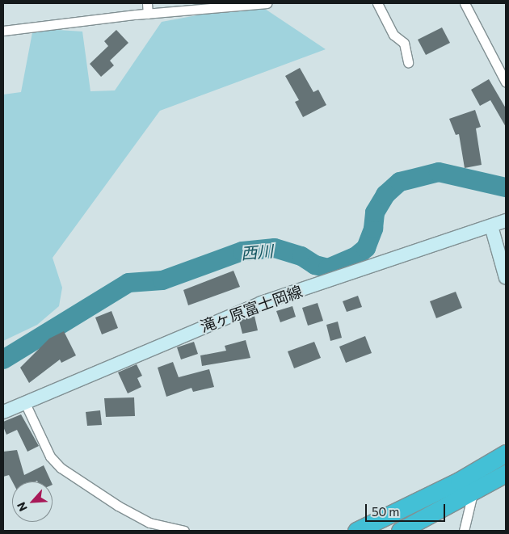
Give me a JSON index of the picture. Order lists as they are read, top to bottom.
{
  "streets": {
    "main road": ["滝ヶ原富士岡線"]
  },
  "water": ["西川"],
  "scale_bar": "50 m",
  "north": "bottom left"
}
